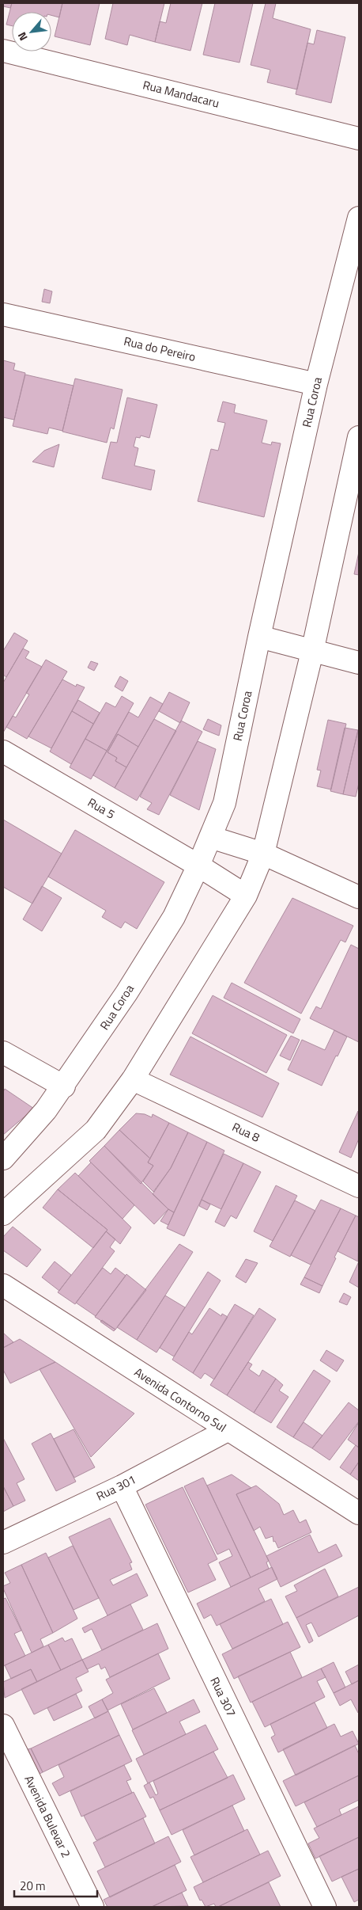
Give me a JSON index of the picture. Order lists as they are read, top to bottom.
{
  "streets": {
    "street": [
      "Rua Mandacaru",
      "Rua do Pereiro",
      "Rua Coroa",
      "Rua 5",
      "Rua 8",
      "Avenida Contorno Sul",
      "Rua 301",
      "Rua 307",
      "Avenida Bulevar 2"
    ]
  },
  "crossings": [
    ["Rua do Pereiro", "Rua Coroa"],
    ["Rua Coroa", "Rua 5"],
    ["Avenida Contorno Sul", "Rua 301"],
    ["Rua 301", "Rua 307"]
  ],
  "scale_bar": "20 m",
  "north": "bottom left"
}
